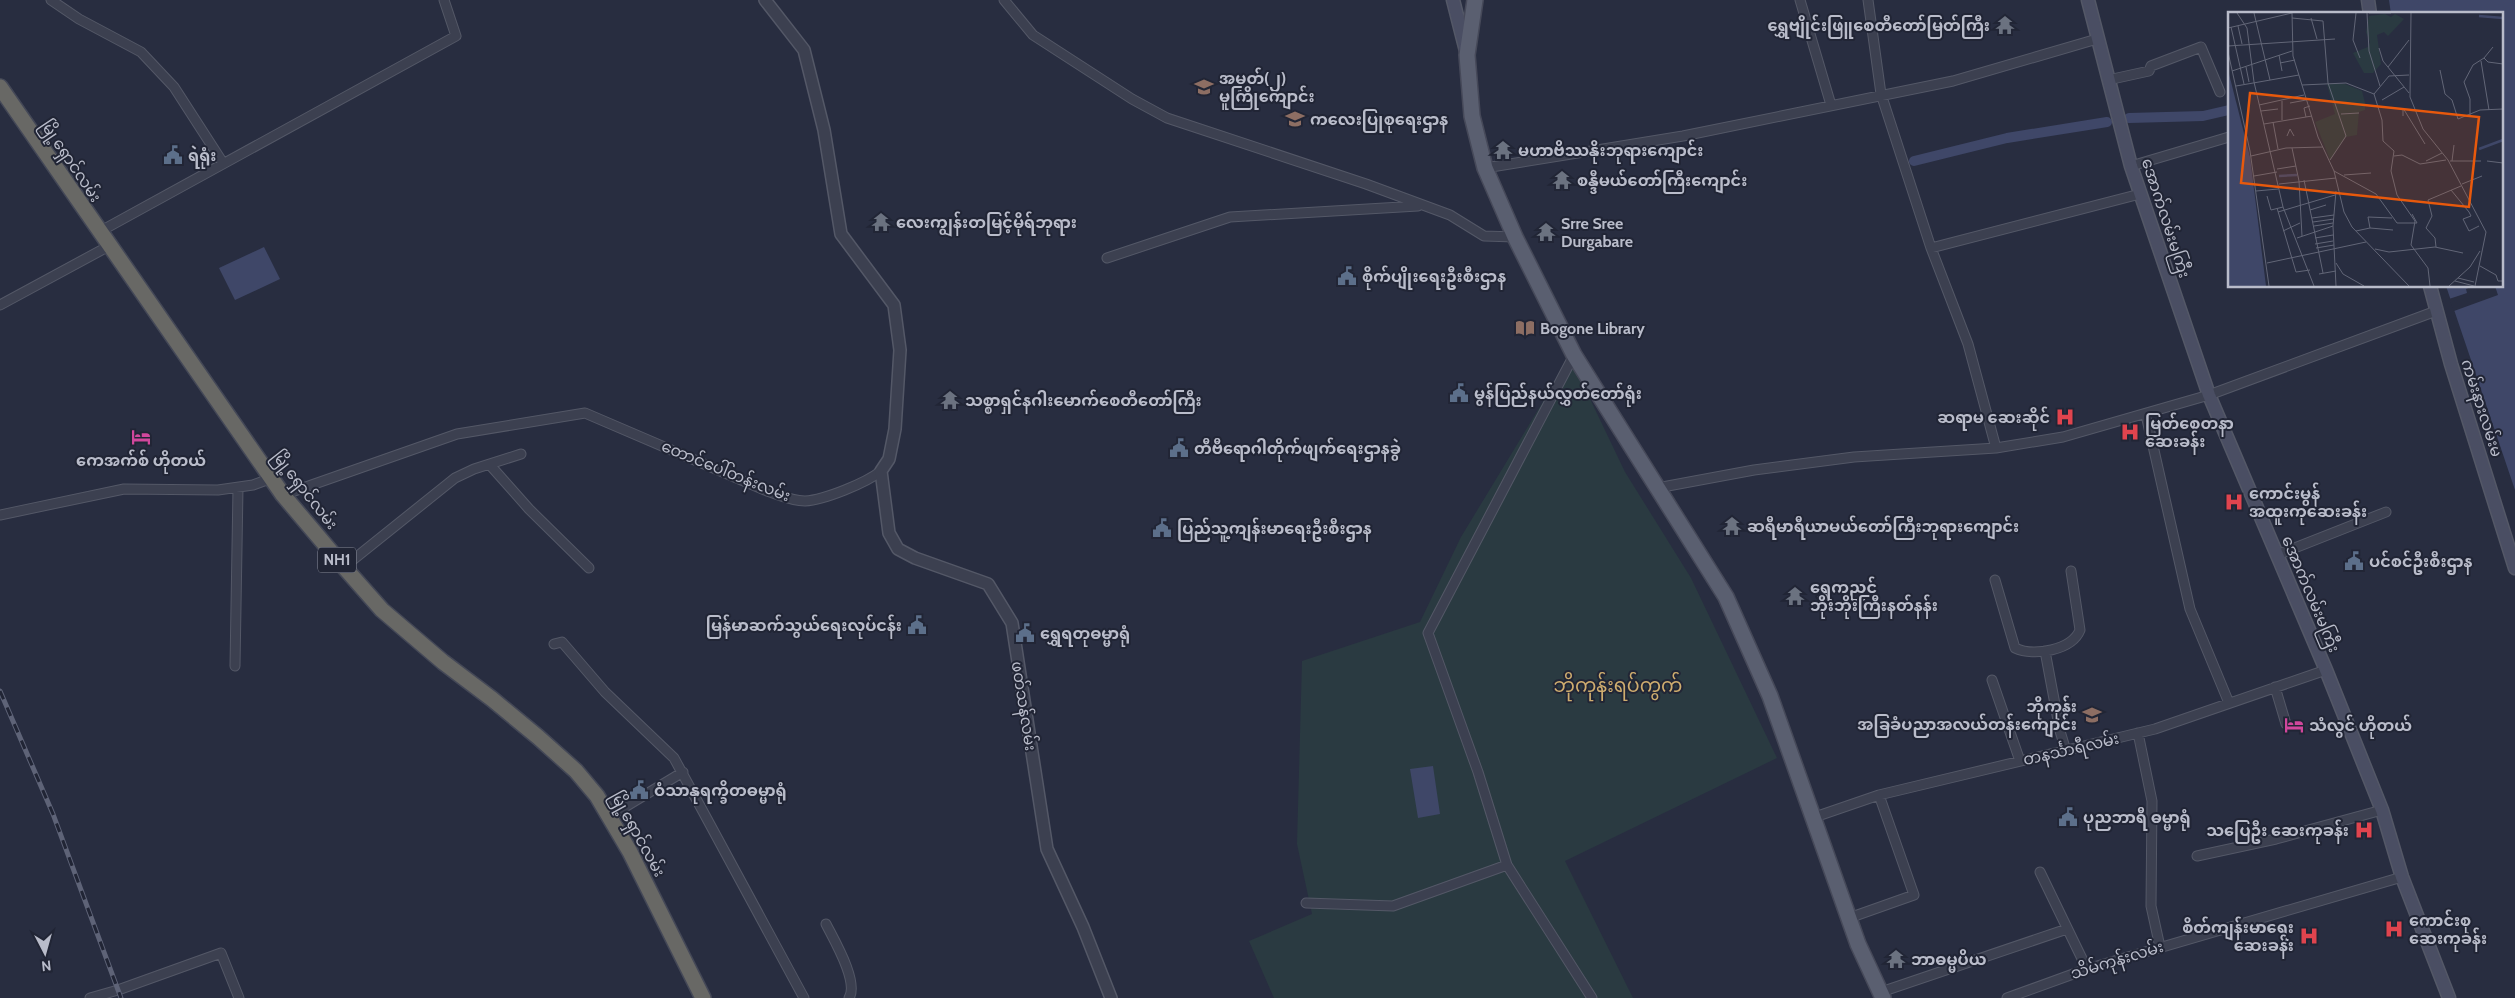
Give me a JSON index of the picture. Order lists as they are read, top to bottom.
{
  "streets": {
    "highway": ["မြို့ရှောင်လမ်း", "NH1"],
    "main road": ["အောက်လမ်းမကြီး", "ကမ်းနားလမ်းမ"],
    "street": [
      "တောင်ပေါ်တန်းလမ်း",
      "ဖတ်သန်လမ်း",
      "တနင်္သာရီလမ်း",
      "သိမ်ကုန်းလမ်း"
    ]
  },
  "crossings": [
    ["မြို့ရှောင်လမ်း", "တောင်ပေါ်တန်းလမ်း"],
    ["အောက်လမ်းမကြီး", "တနင်္သာရီလမ်း"],
    ["အောက်လမ်းမကြီး", "သိမ်ကုန်းလမ်း"],
    ["တောင်ပေါ်တန်းလမ်း", "ဖတ်သန်လမ်း"]
  ],
  "districts": ["ဘိုကုန်းရပ်ကွက်"],
  "places": {
    "temple": [
      "ရွှေဗျိုင်းဖြူစေတီတော်မြတ်ကြီး",
      "မဟာဗိဿနိုးဘုရားကျောင်း",
      "စန္ဒီမယ်တော်ကြီးကျောင်း",
      "လေးကျွန်းတမြင့်မိုရ်ဘုရား",
      "Srre Sree Durgabare",
      "သစ္စာရှင်နဂါးမောက်စေတီတော်ကြီး",
      "ဆရီမာရီယာမယ်တော်ကြီးဘုရားကျောင်း",
      "ရွှေကညင် ဘိုးဘိုးကြီးနတ်နန်း",
      "ဘာဓမ္မပိယ"
    ],
    "school or university": ["အမှတ်(၂) မူကြိုကျောင်း", "ကလေးပြုစုရေးဌာန", "ဘိုကုန်း အခြခံပညာအလယ်တန်းကျောင်း"],
    "public building": [
      "ရဲရုံး",
      "စိုက်ပျိုးရေးဦးစီးဌာန",
      "မွန်ပြည်နယ်လွှတ်တော်ရုံး",
      "တီဗီရောဂါတိုက်ဖျက်ရေးဌာနခွဲ",
      "ပြည်သူ့ကျန်းမာရေးဦးစီးဌာန",
      "ပင်စင်ဦးစီးဌာန",
      "မြန်မာဆက်သွယ်ရေးလုပ်ငန်း",
      "ရွှေရတုဓမ္မာရုံ",
      "ဝံသာနုရက္ခိတဓမ္မာရုံ",
      "ပုညဘာရီ ဓမ္မာရုံ"
    ],
    "library": ["Bogone Library"],
    "hospital": [
      "ဆရာမ ဆေးဆိုင်",
      "မြတ်စေတနာ ဆေးခန်း",
      "ကောင်းမွန် အထူးကုဆေးခန်း",
      "သပြေဦး ဆေးကုခန်း",
      "ကောင်းစု ဆေးကုခန်း",
      "စိတ်ကျန်းမာရေး ဆေးခန်း"
    ],
    "hotel": ["ကေအက်စ် ဟိုတယ်", "သံလွင် ဟိုတယ်"]
  },
  "north": "bottom"
}
